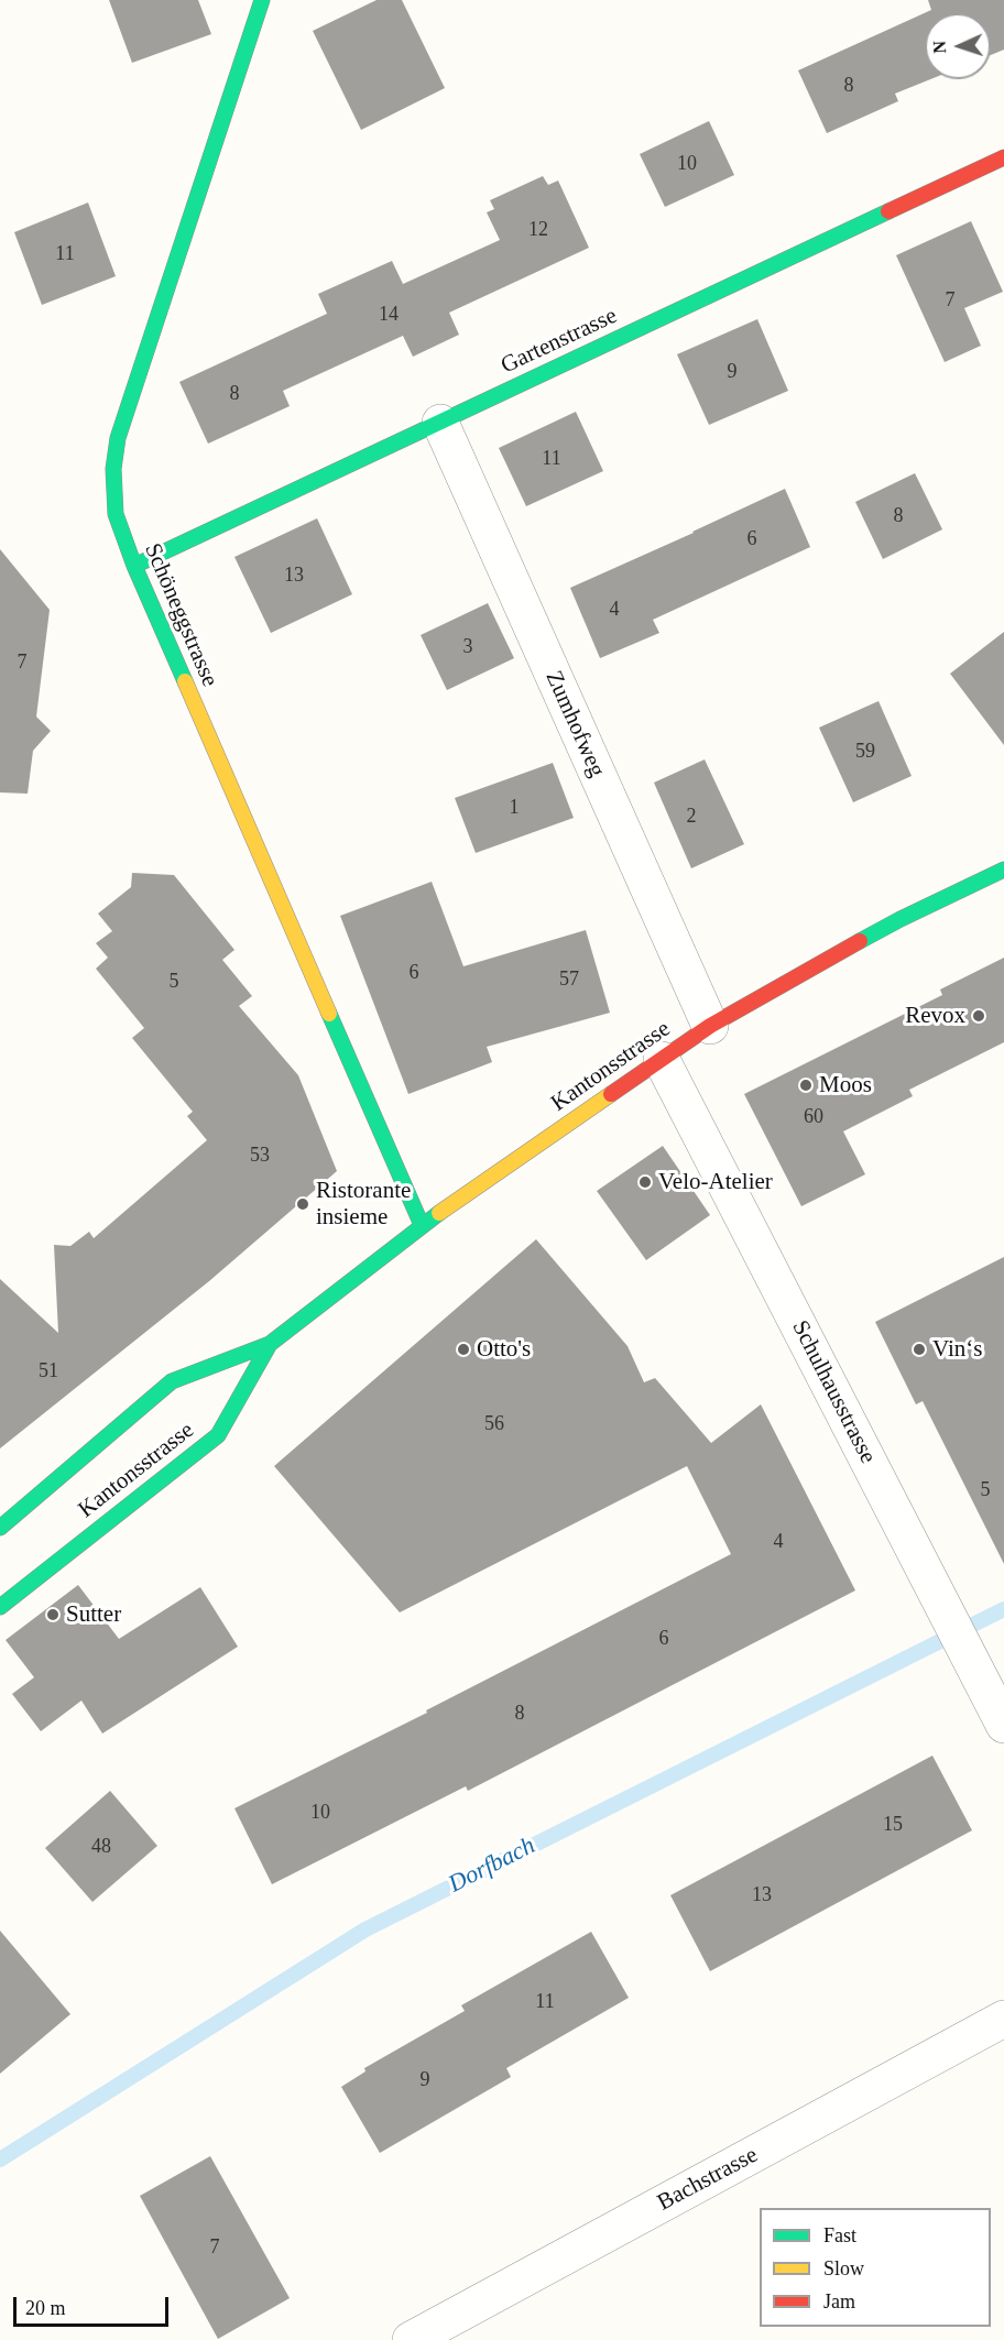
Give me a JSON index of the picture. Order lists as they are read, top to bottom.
{
  "streets": {
    "street": [
      "Gartenstrasse",
      "Schöneggstrasse",
      "Zumhofweg",
      "Kantonsstrasse",
      "Schulhausstrasse",
      "Bachstrasse"
    ]
  },
  "crossings": [
    ["Gartenstrasse", "Schöneggstrasse"],
    ["Gartenstrasse", "Zumhofweg"],
    ["Schöneggstrasse", "Kantonsstrasse"],
    ["Zumhofweg", "Kantonsstrasse"],
    ["Kantonsstrasse", "Schulhausstrasse"]
  ],
  "water": ["Dorfbach"],
  "places": [
    "Revox",
    "Moos",
    "Velo-Atelier",
    "Ristorante insieme",
    "Otto's",
    "Vin‘s",
    "Sutter"
  ],
  "house_numbers": [
    "8",
    "10",
    "12",
    "11",
    "7",
    "14",
    "9",
    "8",
    "11",
    "8",
    "6",
    "13",
    "4",
    "3",
    "7",
    "59",
    "1",
    "2",
    "6",
    "57",
    "5",
    "60",
    "53",
    "51",
    "56",
    "5",
    "4",
    "6",
    "8",
    "10",
    "15",
    "48",
    "13",
    "11",
    "9",
    "7"
  ],
  "legend": ["Fast", "Slow", "Jam"],
  "scale_bar": "20 m",
  "north": "left"
}
